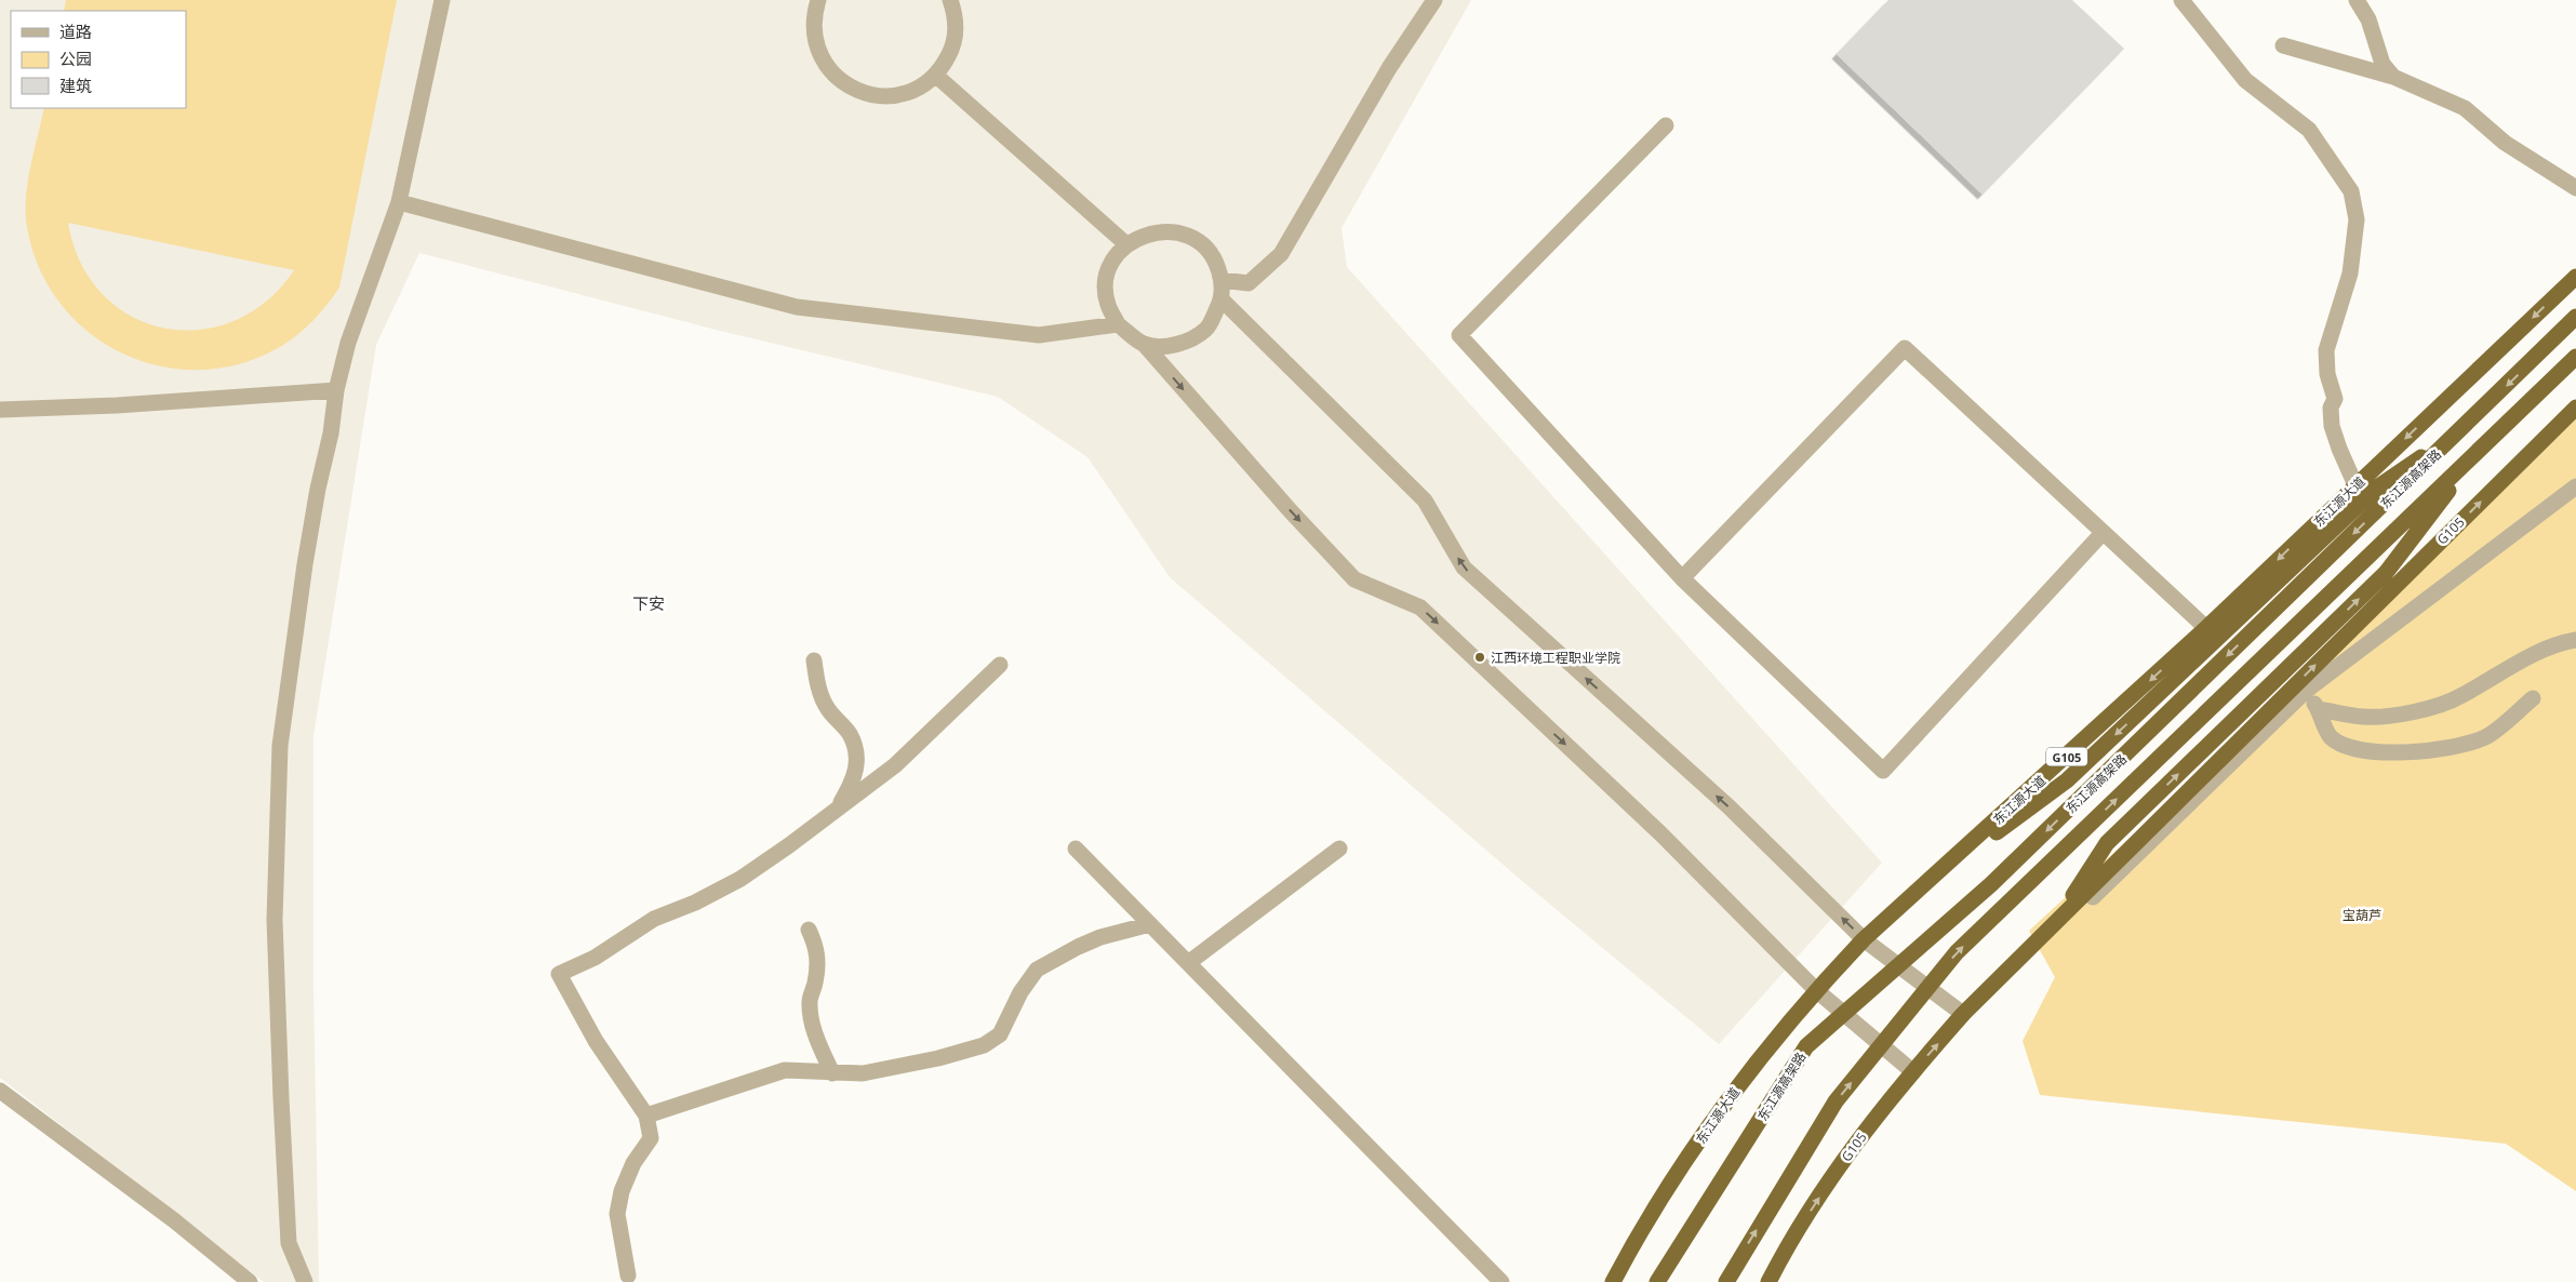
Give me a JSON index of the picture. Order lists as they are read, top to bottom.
{
  "streets": {
    "highway": ["东江源高架路", "东江源大道", "G105"]
  },
  "districts": ["下安"],
  "parks": ["宝葫芦"],
  "places": ["江西环境工程职业学院"],
  "legend": ["道路", "公园", "建筑"]
}
